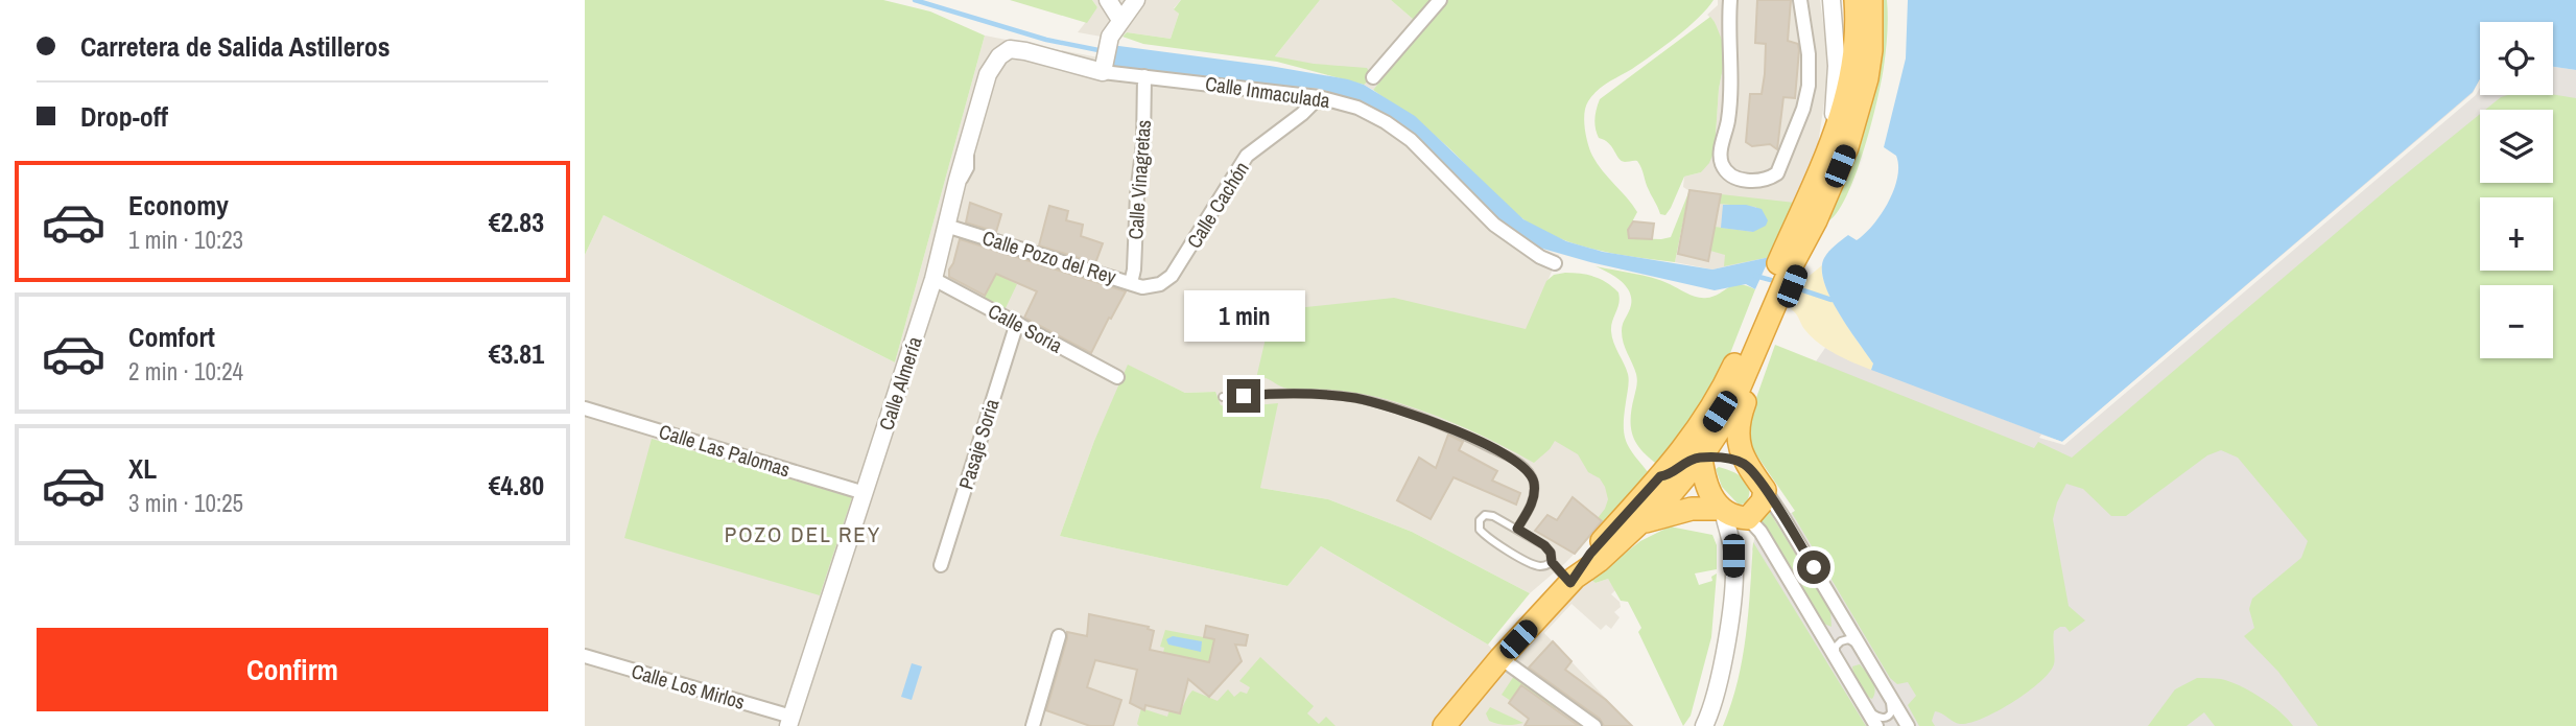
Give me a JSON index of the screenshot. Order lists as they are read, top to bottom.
{
  "streets": {
    "street": [
      "Calle Inmaculada",
      "Calle Vinagretas",
      "Calle Cachón",
      "Calle Pozo del Rey",
      "Calle Soria",
      "Calle Almería",
      "Pasaje Soria",
      "Calle Las Palomas",
      "Calle Los Mirlos"
    ]
  },
  "crossings": [
    ["Calle Inmaculada", "Calle Vinagretas"],
    ["Calle Inmaculada", "Calle Cachón"],
    ["Calle Inmaculada", "Calle Almería"],
    ["Calle Vinagretas", "Calle Pozo del Rey"],
    ["Calle Cachón", "Calle Pozo del Rey"],
    ["Calle Pozo del Rey", "Calle Almería"],
    ["Calle Soria", "Calle Almería"],
    ["Calle Soria", "Pasaje Soria"],
    ["Calle Almería", "Calle Las Palomas"],
    ["Calle Almería", "Calle Los Mirlos"]
  ],
  "districts": ["POZO DEL REY"],
  "page": {
    "banner": ["Carretera de Salida Astilleros", "Drop-off"],
    "map_buttons": ["+", "−"],
    "list": [
      {
        "name": "Economy",
        "note": "1 min · 10:23",
        "value": "€2.83"
      },
      {
        "name": "Comfort",
        "note": "2 min · 10:24",
        "value": "€3.81"
      },
      {
        "name": "XL",
        "note": "3 min · 10:25",
        "value": "€4.80"
      }
    ],
    "bubble": "1 min",
    "buttons": "Confirm"
  }
}
